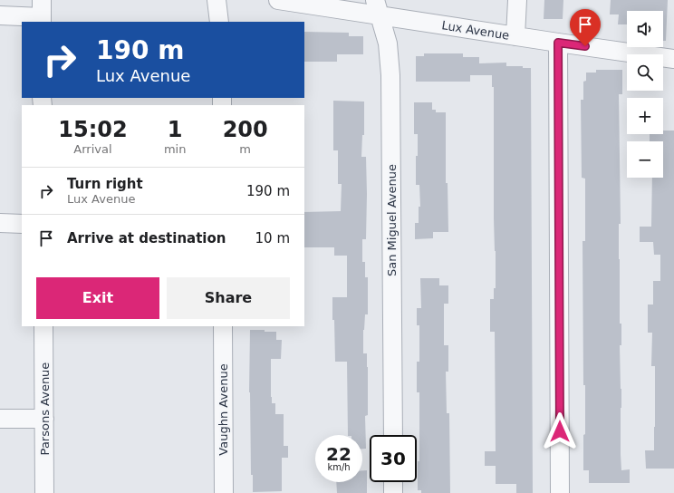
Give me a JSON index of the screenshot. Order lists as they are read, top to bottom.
{
  "streets": {
    "street": [
      "Lux Avenue",
      "San Miguel Avenue",
      "Parsons Avenue",
      "Vaughn Avenue"
    ]
  },
  "crossings": [
    ["Lux Avenue", "San Miguel Avenue"]
  ],
  "page": {
    "map_buttons": ["+", "−"],
    "turn": ["190 m", "Lux Avenue"],
    "eta": [
      "15:02",
      "Arrival",
      "1",
      "min",
      "200",
      "m"
    ],
    "list": [
      {
        "name": "Turn right",
        "note": "Lux Avenue",
        "value": "190 m"
      },
      {
        "name": "Arrive at destination",
        "value": "10 m"
      }
    ],
    "buttons": ["Exit", "Share"],
    "speed": "22 km/h",
    "limit": "30"
  }
}
